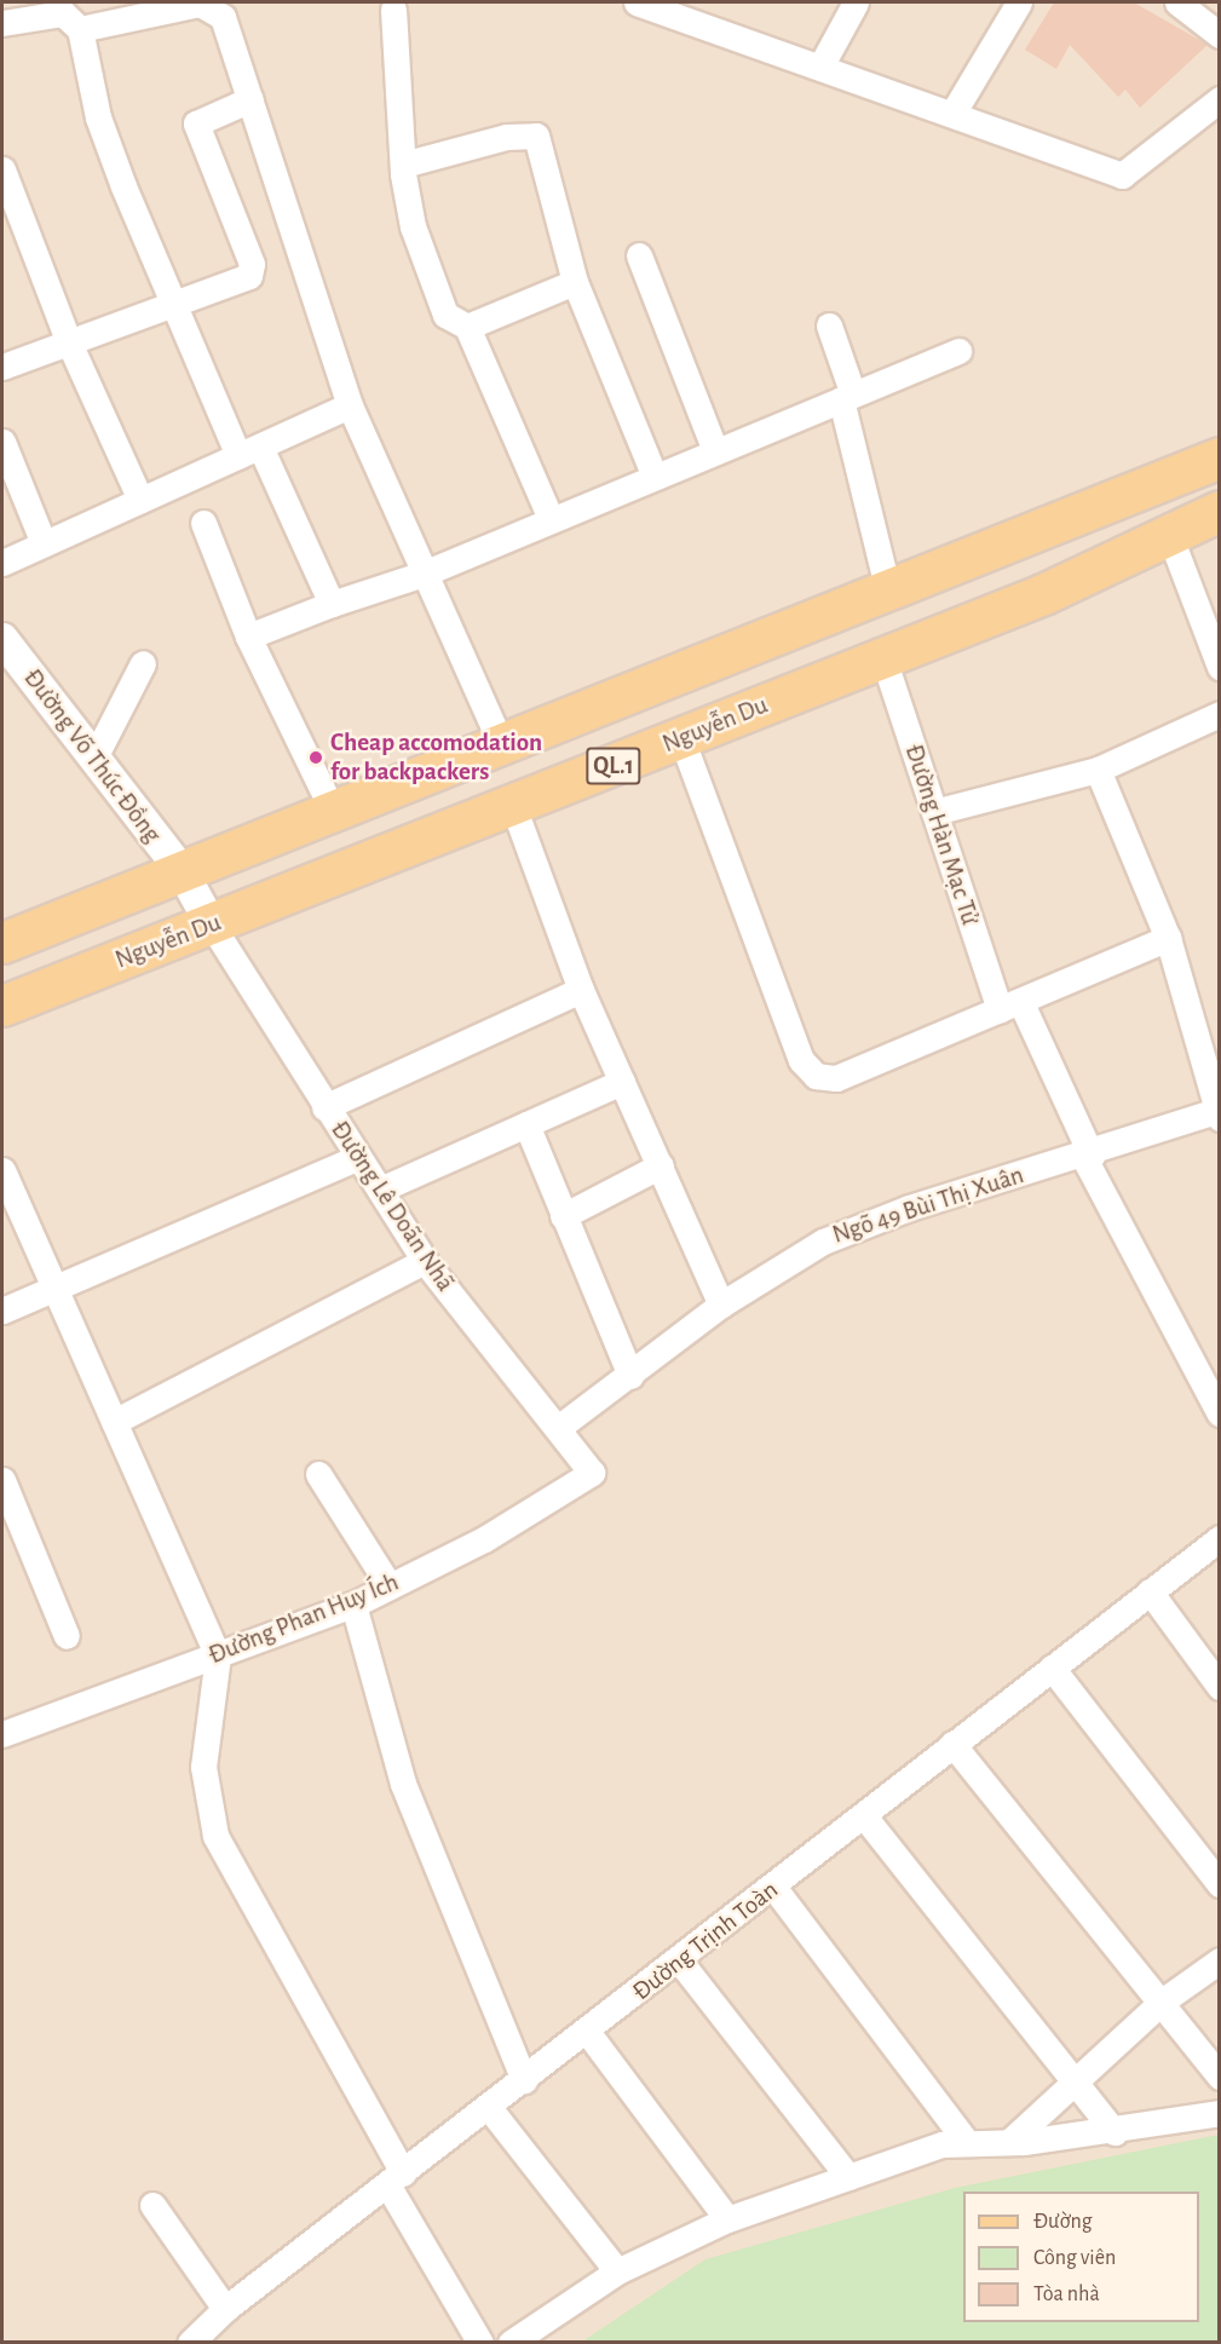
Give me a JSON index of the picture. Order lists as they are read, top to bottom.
{
  "streets": {
    "main road": ["Nguyễn Du", "QL.1"],
    "street": [
      "Đường Võ Thúc Đồng",
      "Đường Hàn Mạc Tử",
      "Ngõ 49 Bùi Thị Xuân",
      "Đường Lê Doãn Nhã",
      "Đường Phan Huy Ích",
      "Đường Trịnh Toàn"
    ]
  },
  "crossings": [
    ["Nguyễn Du", "Đường Võ Thúc Đồng"],
    ["Nguyễn Du", "Đường Hàn Mạc Tử"],
    ["Nguyễn Du", "Đường Lê Doãn Nhã"],
    ["Đường Võ Thúc Đồng", "QL.1"],
    ["Đường Võ Thúc Đồng", "Đường Lê Doãn Nhã"],
    ["Đường Hàn Mạc Tử", "Ngõ 49 Bùi Thị Xuân"],
    ["Ngõ 49 Bùi Thị Xuân", "Đường Lê Doãn Nhã"],
    ["Đường Lê Doãn Nhã", "Đường Phan Huy Ích"]
  ],
  "places": ["Cheap accomodation for backpackers"],
  "legend": ["Đường", "Công viên", "Tòa nhà"]
}
